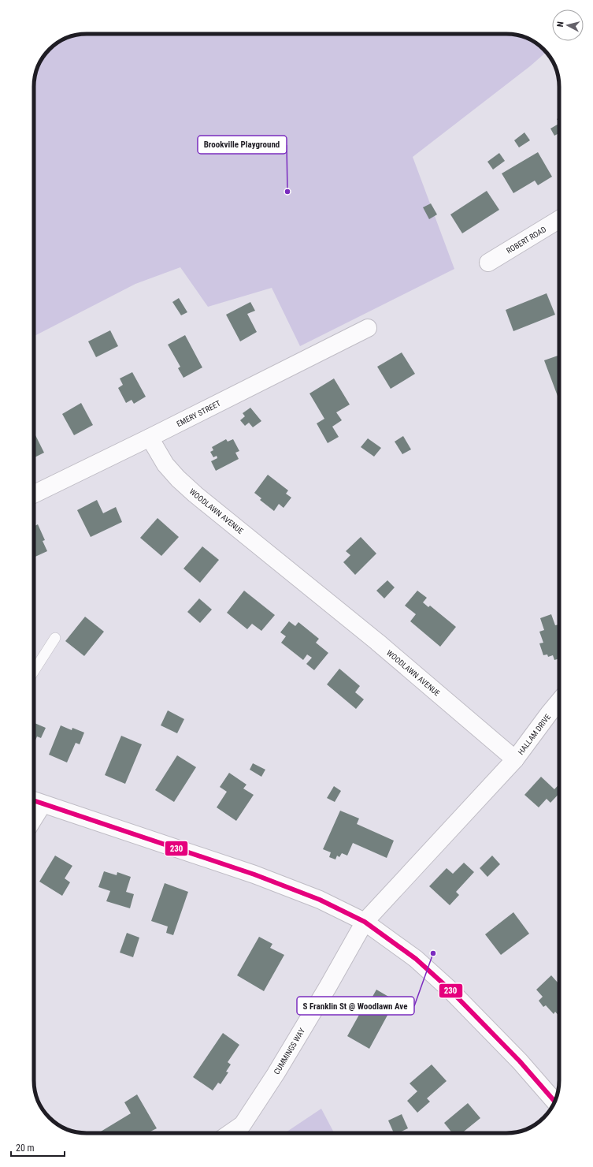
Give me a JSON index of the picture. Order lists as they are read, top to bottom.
{
  "streets": {
    "street": [
      "ROBERT ROAD",
      "EMERY STREET",
      "WOODLAWN AVENUE",
      "HALLAM DRIVE",
      "CUMMINGS WAY"
    ]
  },
  "crossings": [
    ["EMERY STREET", "WOODLAWN AVENUE"],
    ["WOODLAWN AVENUE", "HALLAM DRIVE"]
  ],
  "places": ["Brookville Playground", "S Franklin St @ Woodlawn Ave"],
  "lines": ["transit line 230"],
  "scale_bar": "20 m",
  "north": "left"
}
